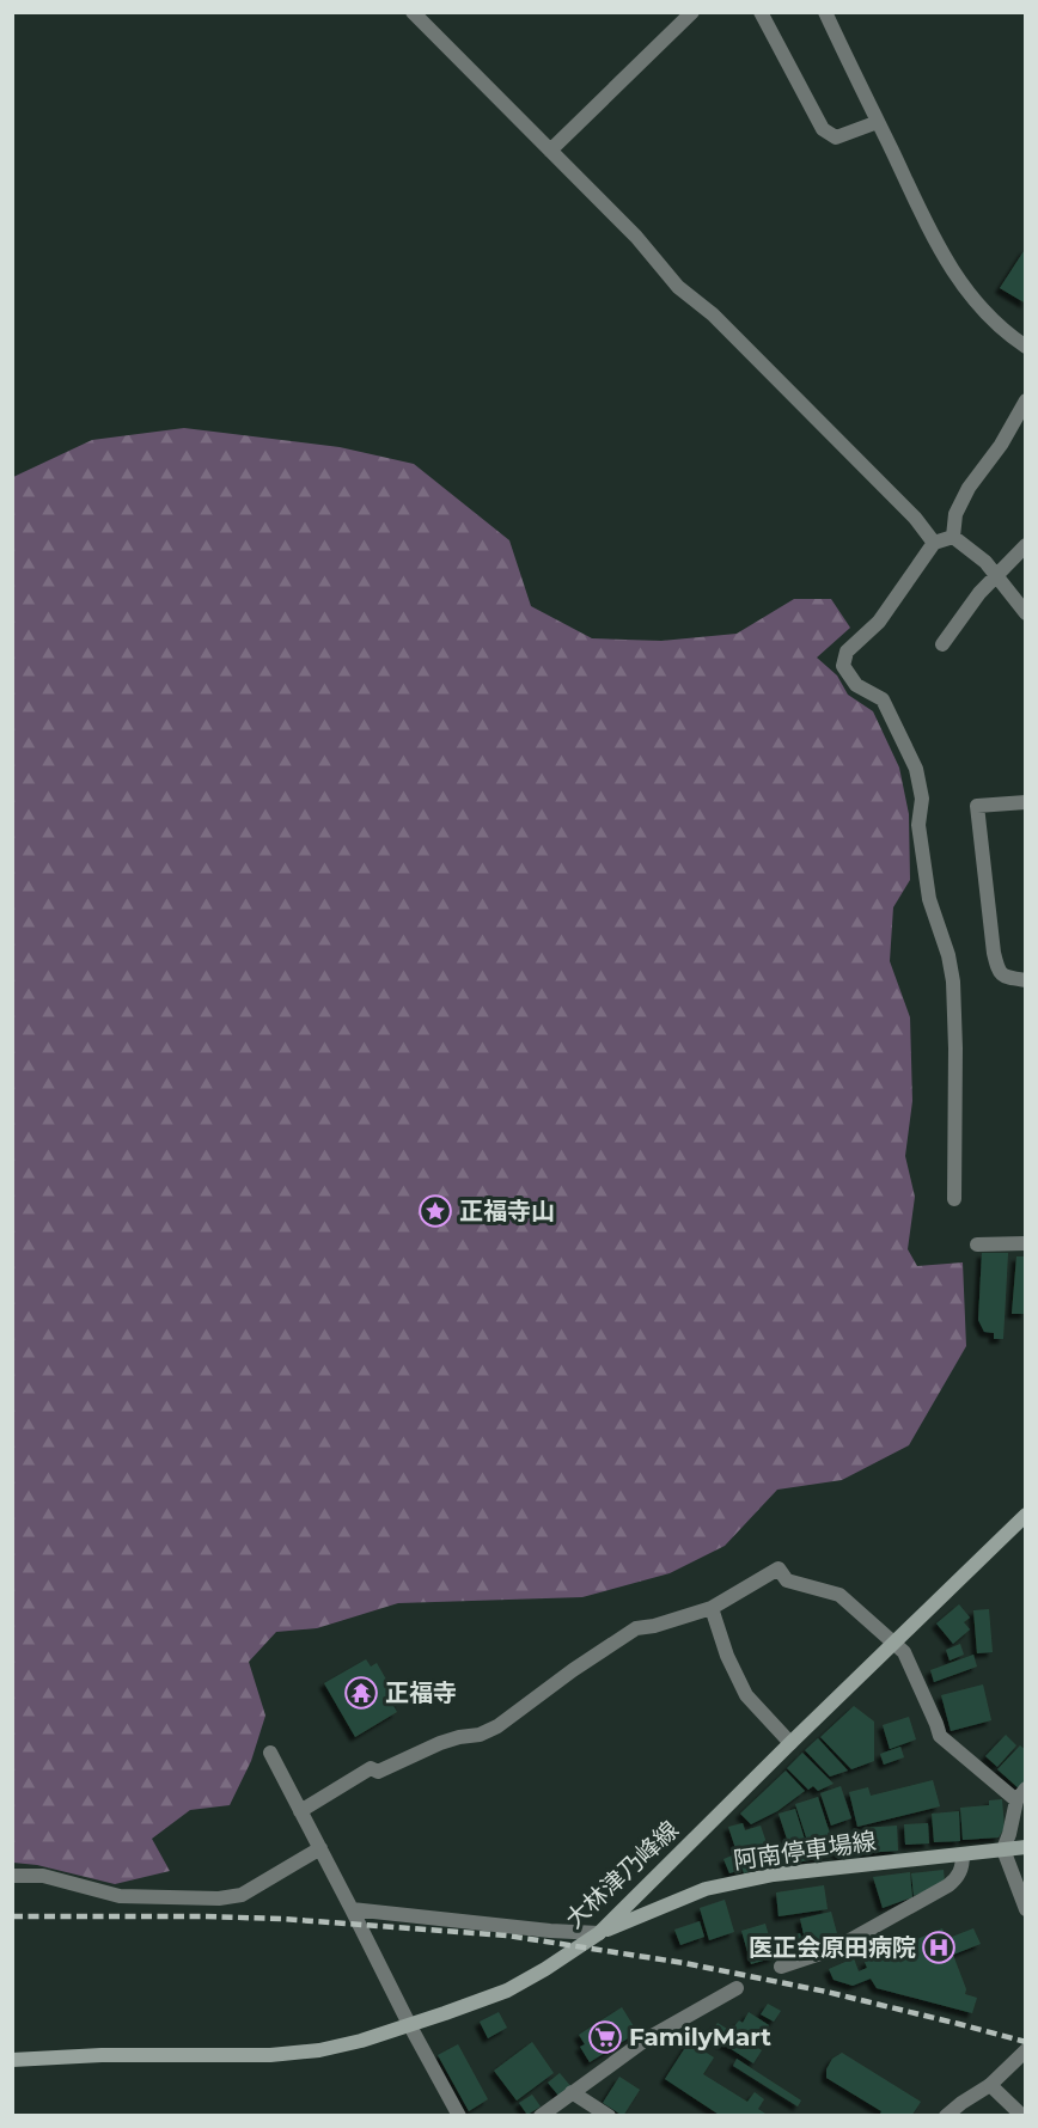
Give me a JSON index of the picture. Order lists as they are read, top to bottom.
{
  "streets": {
    "main road": ["阿南停車場線", "大林津乃峰線"]
  },
  "crossings": [
    ["阿南停車場線", "大林津乃峰線"]
  ],
  "places": {
    "place": ["正福寺山"],
    "temple": ["正福寺"],
    "hospital": ["医正会原田病院"],
    "supermarket": ["FamilyMart"]
  }
}
